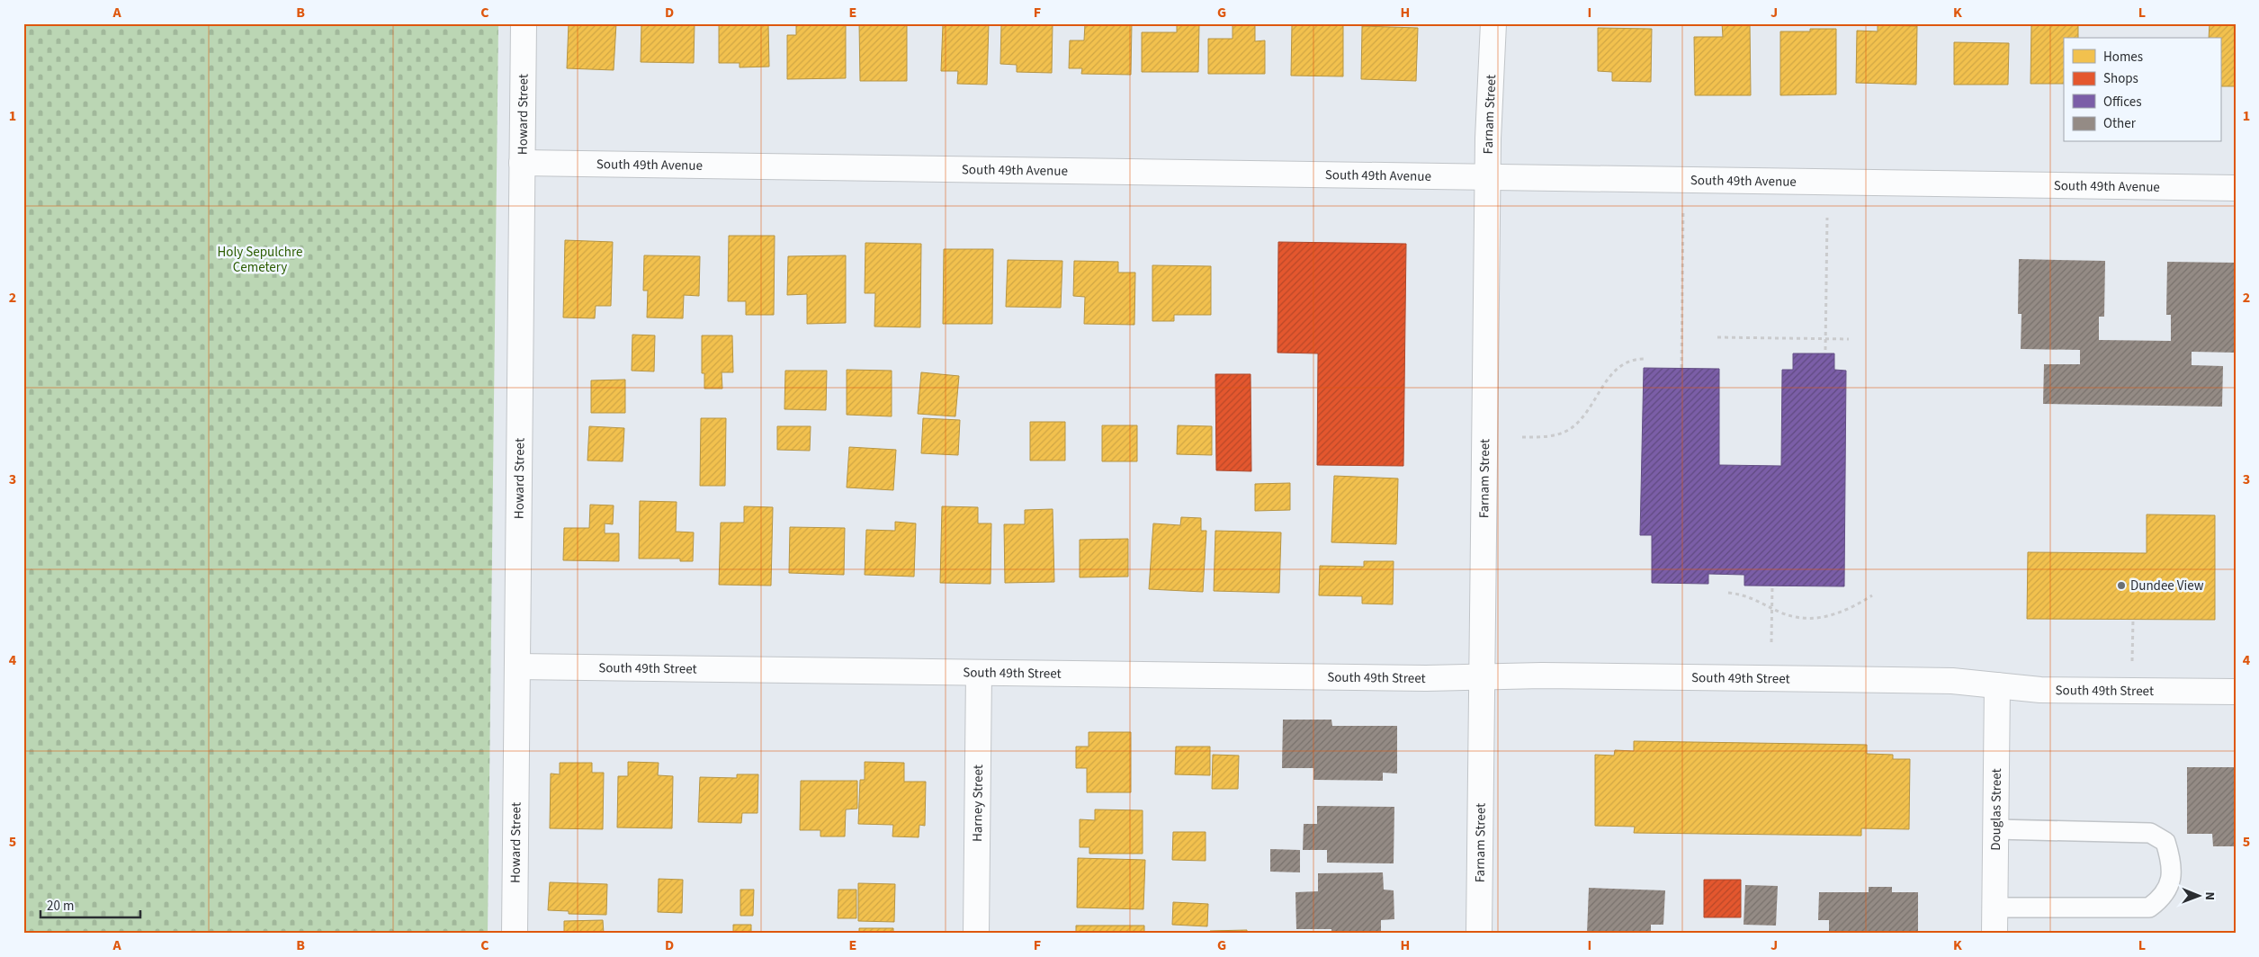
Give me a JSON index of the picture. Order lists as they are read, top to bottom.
{
  "streets": {
    "street": [
      "Howard Street",
      "Farnam Street",
      "South 49th Avenue",
      "South 49th Street",
      "Harney Street",
      "Douglas Street"
    ]
  },
  "crossings": [
    ["Howard Street", "South 49th Avenue"],
    ["Howard Street", "South 49th Street"],
    ["Farnam Street", "South 49th Avenue"],
    ["Farnam Street", "South 49th Street"],
    ["South 49th Street", "Harney Street"],
    ["South 49th Street", "Douglas Street"]
  ],
  "parks": ["Holy Sepulchre Cemetery"],
  "places": ["Dundee View"],
  "legend": [
    "Homes",
    "Shops",
    "Offices",
    "Other"
  ],
  "scale_bar": "20 m",
  "north": "right",
  "grid": {
    "columns": [
      "A",
      "B",
      "C",
      "D",
      "E",
      "F",
      "G",
      "H",
      "I",
      "J",
      "K",
      "L"
    ],
    "rows": [
      "1",
      "2",
      "3",
      "4",
      "5"
    ]
  }
}
